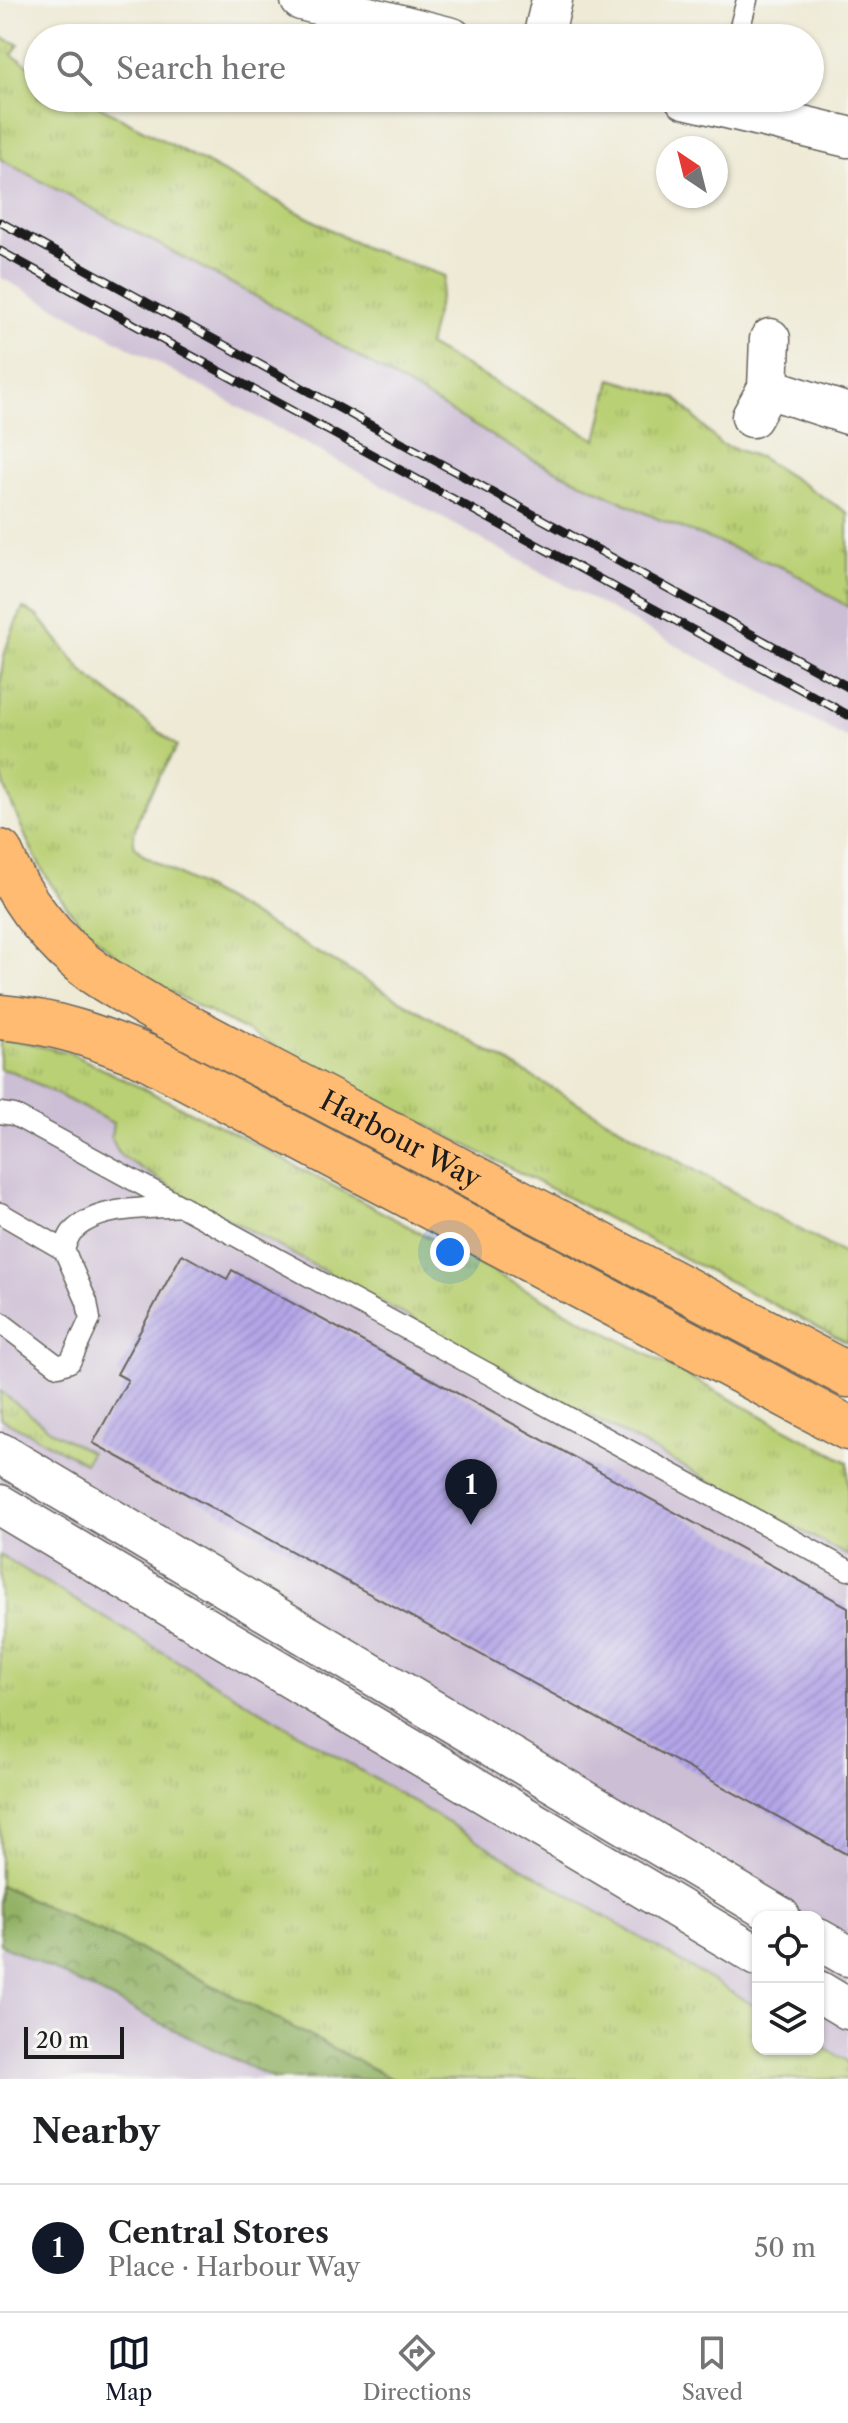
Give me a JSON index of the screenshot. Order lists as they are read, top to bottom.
{
  "streets": {
    "main road": ["Harbour Way"]
  },
  "scale_bar": "20 m",
  "north": "top left",
  "page": {
    "search": "Search here",
    "pins": "1",
    "scale": "20 m",
    "heading": "Nearby",
    "list": [
      {
        "mark": "1",
        "name": "Central Stores",
        "note": "Place · Harbour Way",
        "value": "50 m"
      }
    ],
    "nav": ["Map", "Directions", "Saved"]
  }
}
